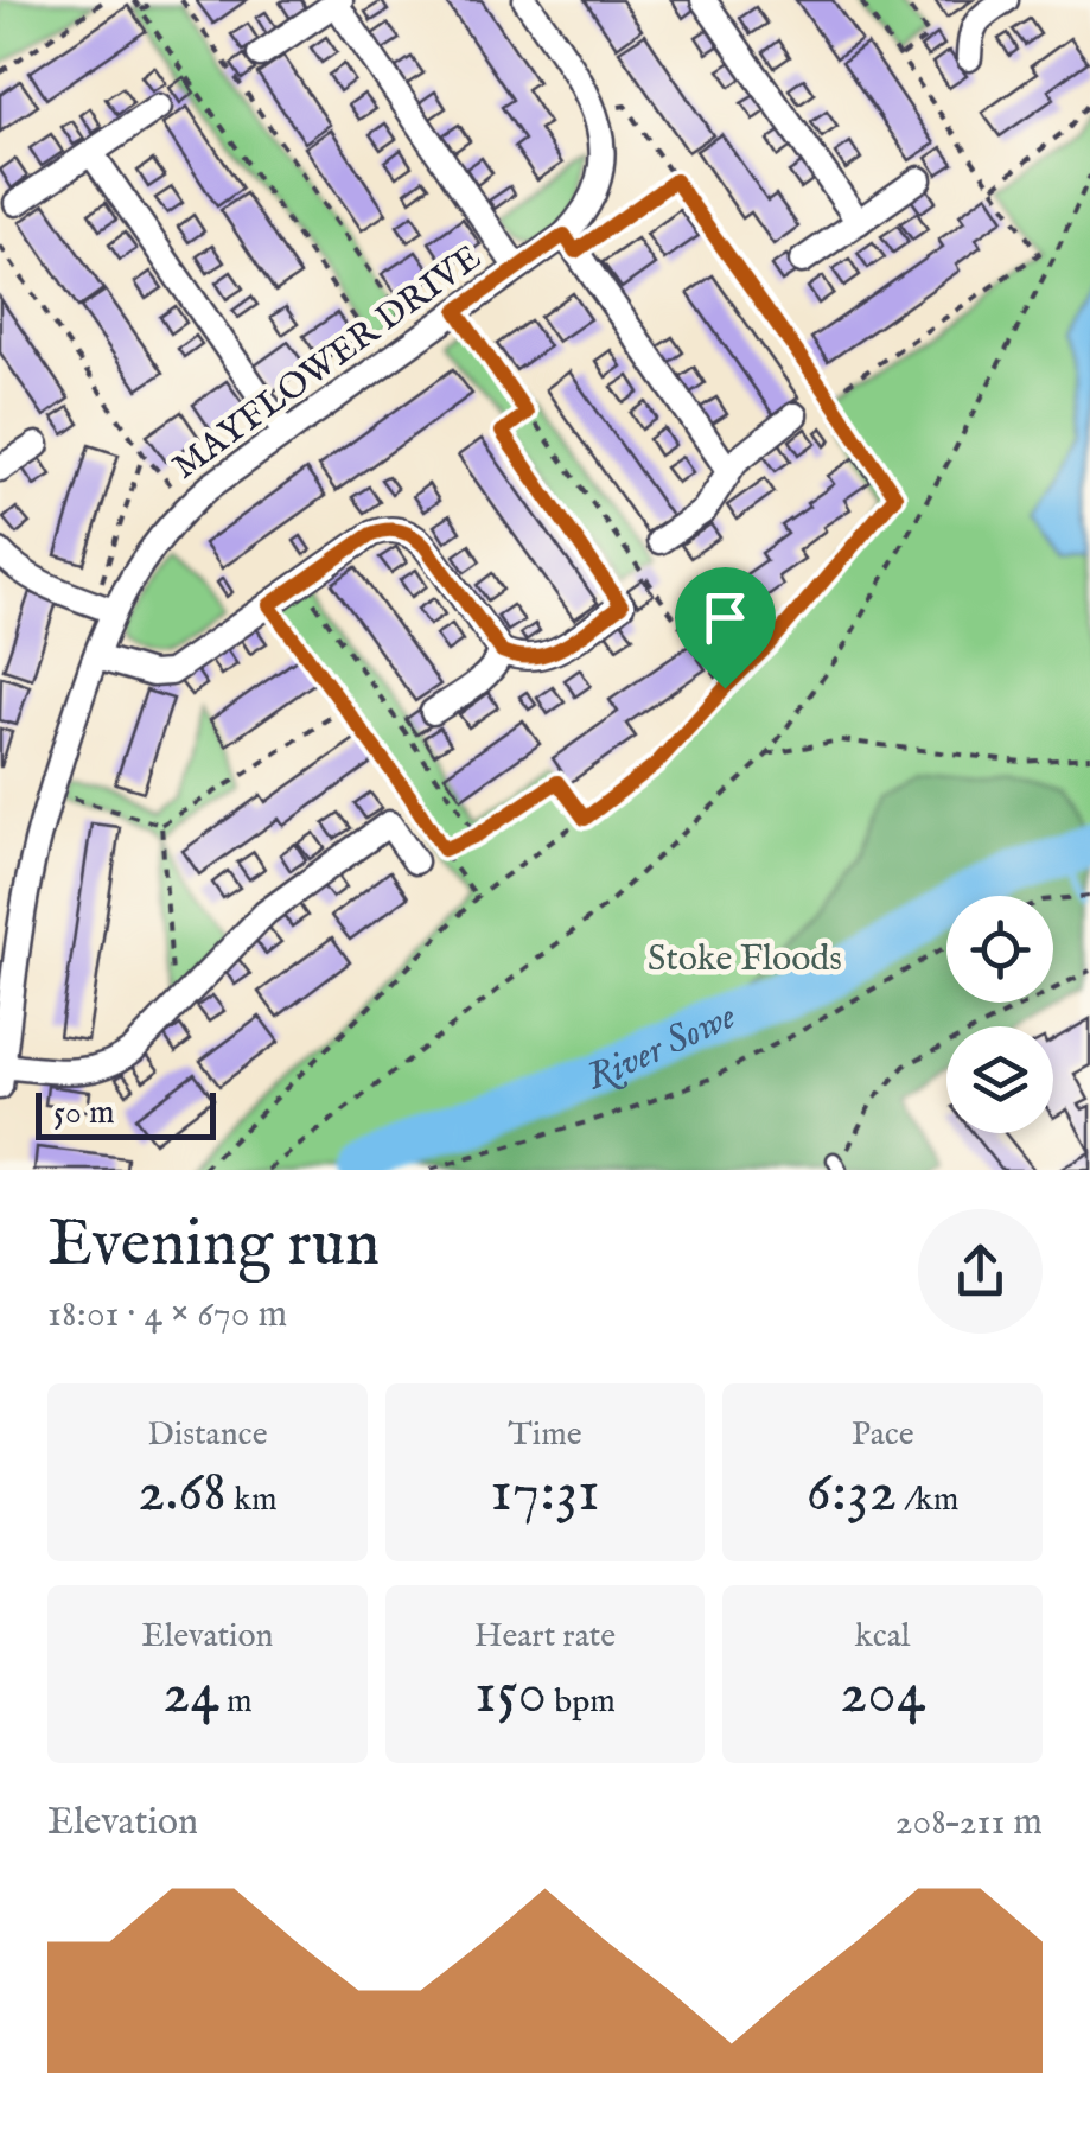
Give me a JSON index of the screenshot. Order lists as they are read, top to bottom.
{
  "streets": {
    "street": ["MAYFLOWER DRIVE"]
  },
  "water": ["River Sowe"],
  "parks": ["Stoke Floods"],
  "scale_bar": "50 m",
  "page": {
    "scale": "50 m",
    "heading": ["Evening run", "18:01 · 4 × 670 m"],
    "stats": [
      ["Distance", "2.68 km"],
      ["Time", "17:31"],
      ["Pace", "6:32 /km"],
      ["Elevation", "24 m"],
      ["Heart rate", "150 bpm"],
      ["kcal", "204"]
    ],
    "chart": ["Elevation", "208–211 m"]
  }
}
